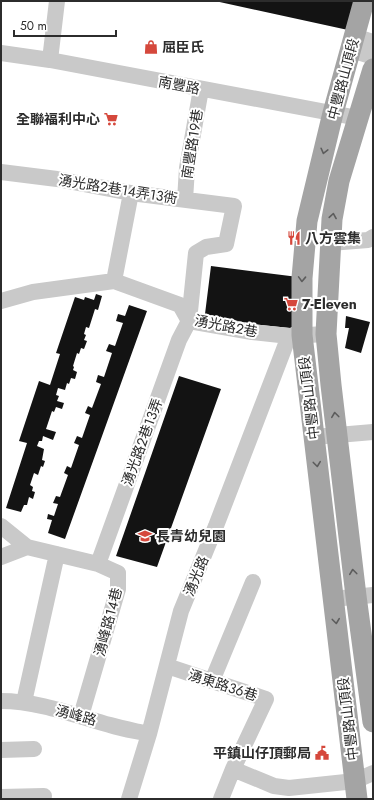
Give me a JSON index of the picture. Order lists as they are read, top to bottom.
{
  "streets": {
    "main road": ["中豐路山頂段"],
    "street": [
      "南豐路",
      "南豐路19巷",
      "湧光路2巷14弄13衖",
      "湧光路2巷",
      "湧光路2巷13弄",
      "湧光路",
      "湧峰路14巷",
      "湧東路36巷",
      "湧峰路"
    ]
  },
  "crossings": [
    ["中豐路山頂段", "南豐路"],
    ["中豐路山頂段", "湧光路2巷"],
    ["中豐路山頂段", "湧光路"],
    ["南豐路", "南豐路19巷"],
    ["南豐路19巷", "湧光路2巷14弄13衖"],
    ["湧光路2巷14弄13衖", "湧光路2巷"],
    ["湧光路2巷14弄13衖", "湧光路2巷13弄"],
    ["湧光路2巷", "湧光路2巷13弄"],
    ["湧光路2巷", "湧光路"],
    ["湧光路2巷13弄", "湧峰路14巷"],
    ["湧光路", "湧東路36巷"],
    ["湧光路", "湧峰路"],
    ["湧峰路14巷", "湧峰路"]
  ],
  "places": {
    "shop": ["屈臣氏"],
    "supermarket": ["全聯福利中心", "7-Eleven"],
    "restaurant": ["八方雲集"],
    "school or university": ["長青幼兒園"],
    "public building": ["平鎮山仔頂郵局"]
  },
  "scale_bar": "50 m"
}
